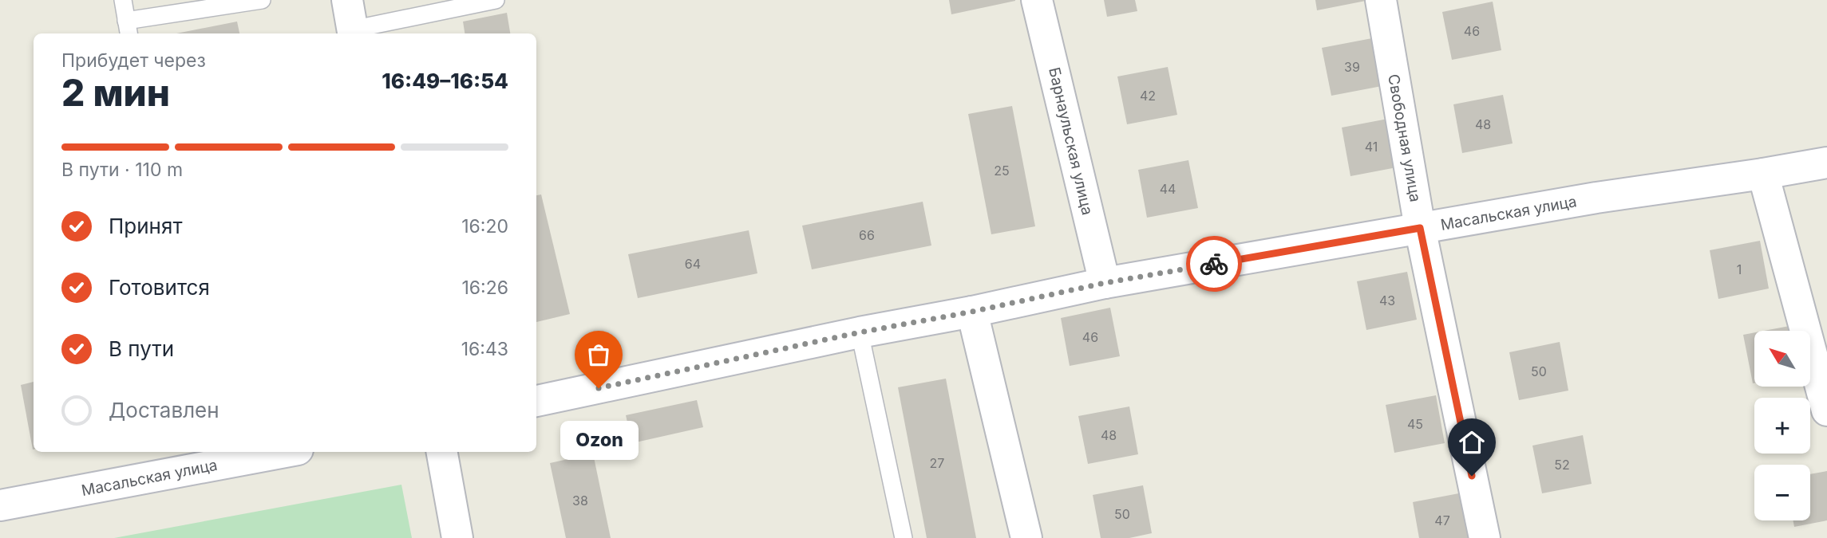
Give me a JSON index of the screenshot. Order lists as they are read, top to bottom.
{
  "streets": {
    "street": ["Свободная улица", "Барнаульская улица", "Масальская улица"]
  },
  "crossings": [
    ["Свободная улица", "Масальская улица"],
    ["Барнаульская улица", "Масальская улица"]
  ],
  "places": ["Ozon"],
  "house_numbers": [
    "46",
    "39",
    "42",
    "48",
    "41",
    "25",
    "44",
    "66",
    "64",
    "1",
    "43",
    "46",
    "50",
    "45",
    "48",
    "27",
    "52",
    "38",
    "50",
    "47"
  ],
  "north": "top left",
  "page": {
    "heading": ["2 мин", "Прибудет через", "16:49–16:54"],
    "bar": "В пути · 110 m",
    "list": [
      ["Принят", "16:20"],
      ["Готовится", "16:26"],
      ["В пути", "16:43"],
      "Доставлен"
    ],
    "map_buttons": ["+", "−"],
    "bubble": "Ozon"
  }
}
